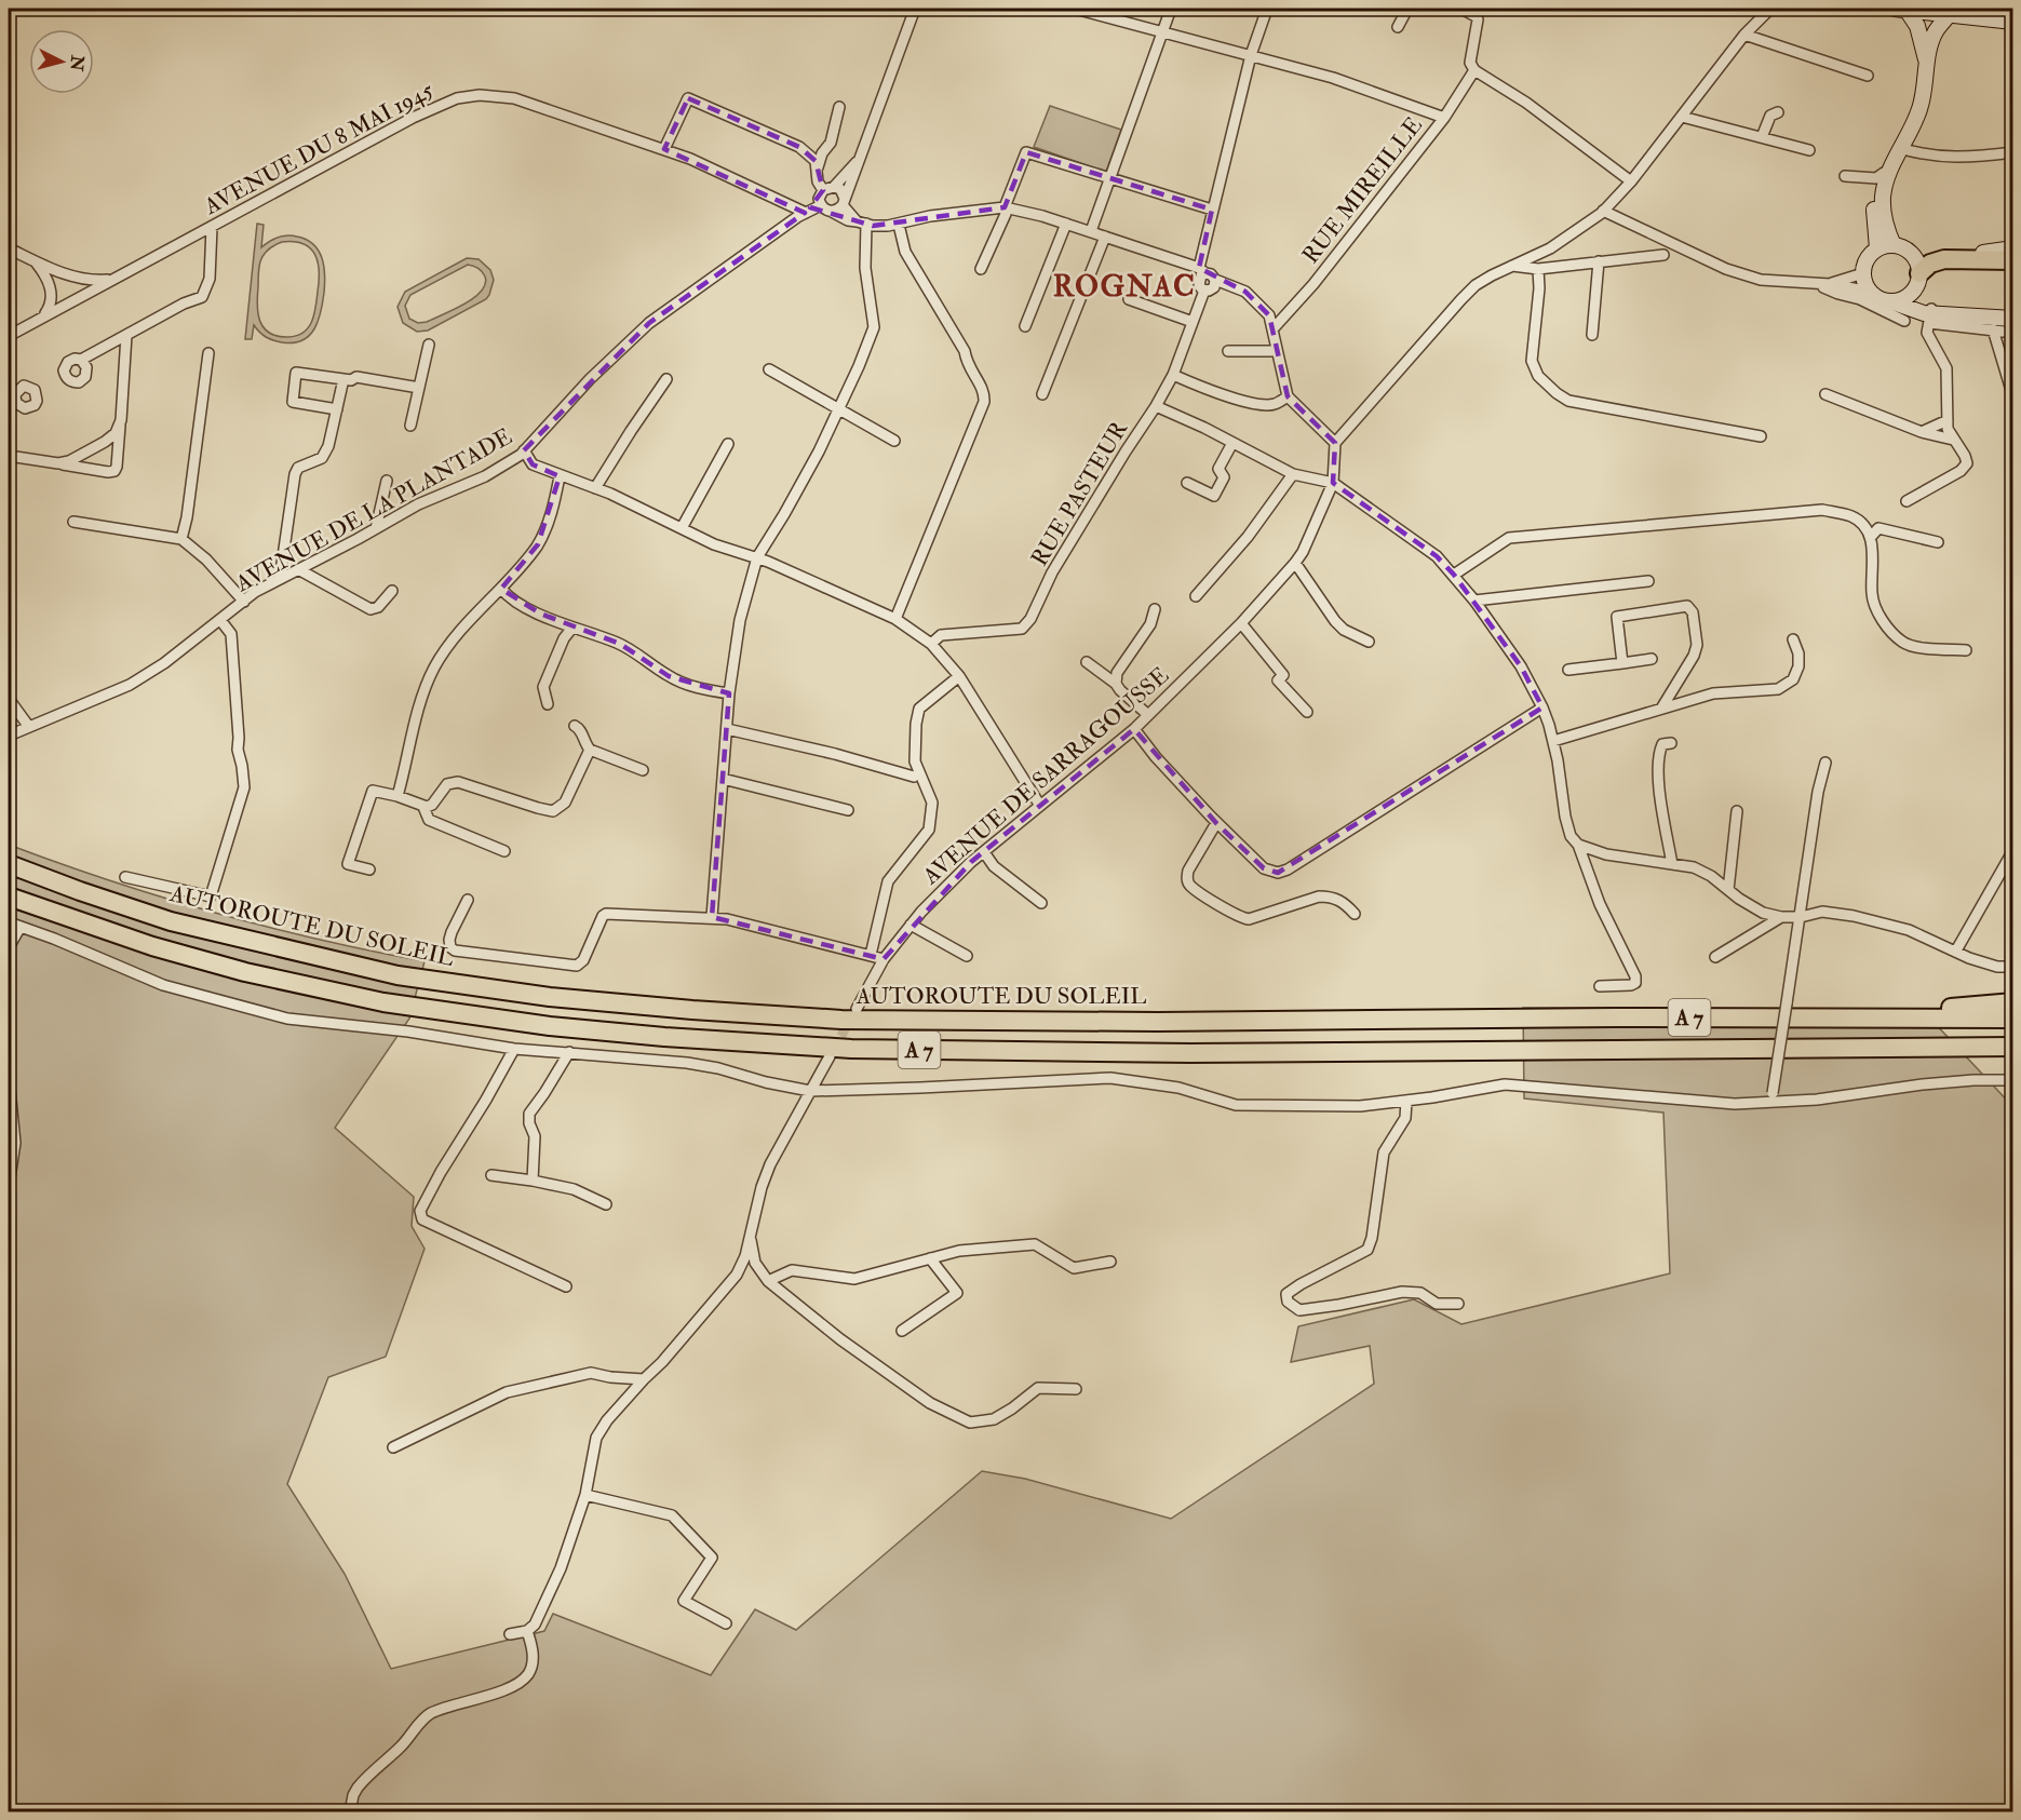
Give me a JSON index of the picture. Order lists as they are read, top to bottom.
{
  "streets": {
    "highway": ["AUTOROUTE DU SOLEIL", "A 7"],
    "street": [
      "AVENUE DU 8 MAI 1945",
      "RUE MIREILLE",
      "RUE PASTEUR",
      "AVENUE DE LA PLANTADE",
      "AVENUE DE SARRAGOUSSE"
    ]
  },
  "crossings": [
    ["AVENUE DU 8 MAI 1945", "AVENUE DE LA PLANTADE"]
  ],
  "districts": ["ROGNAC"],
  "north": "right"
}
